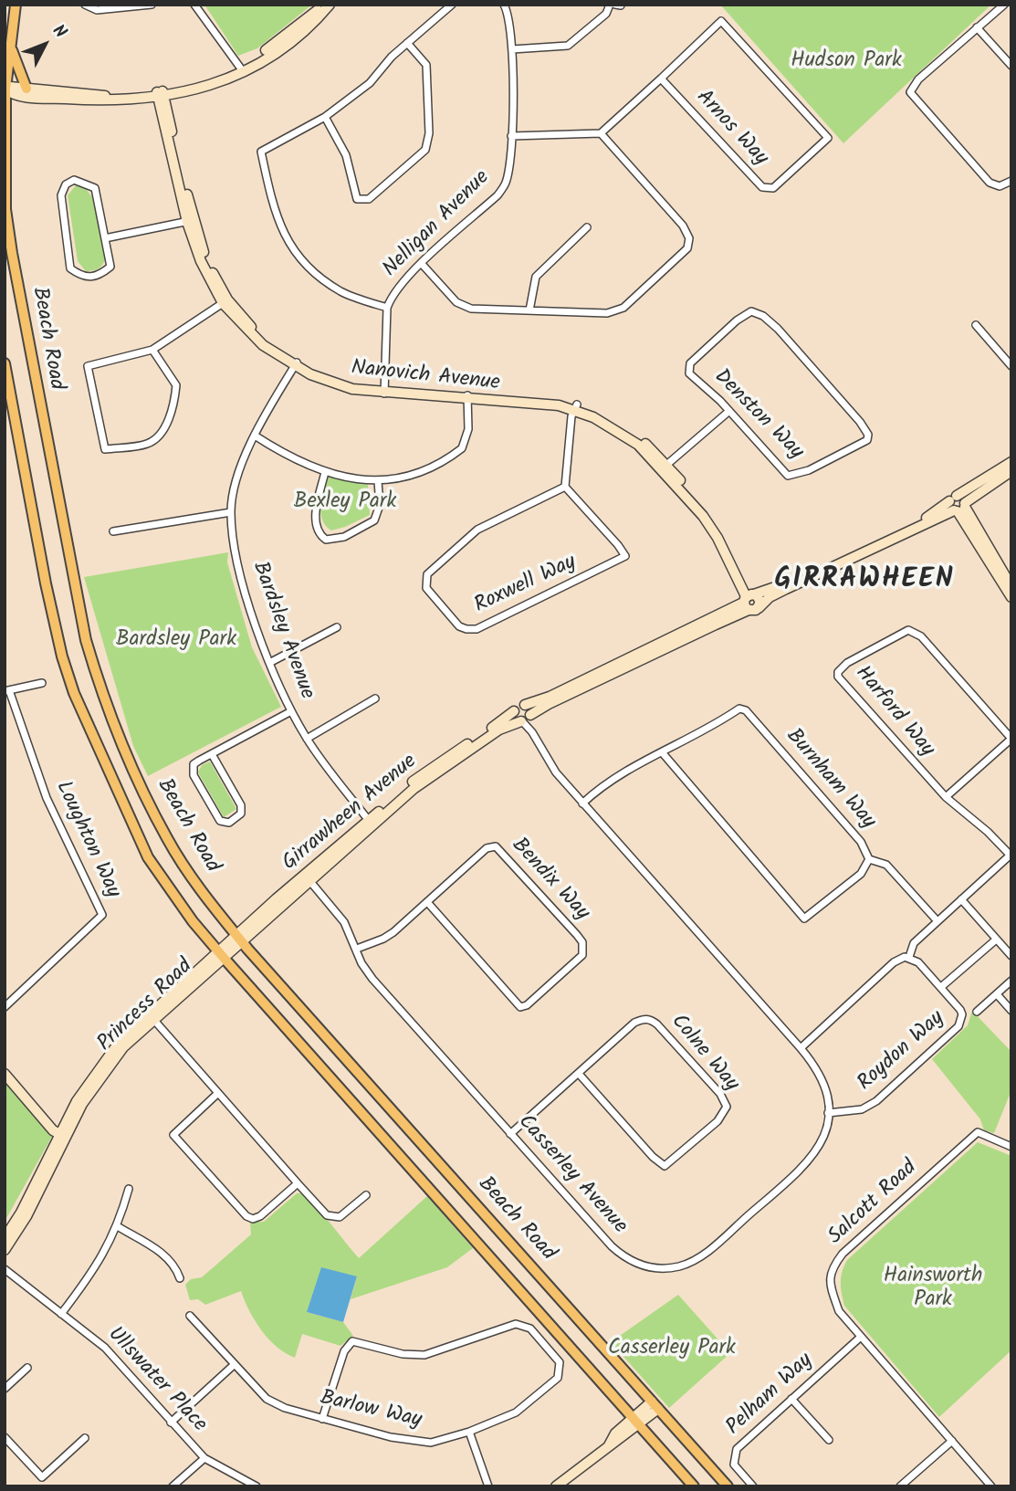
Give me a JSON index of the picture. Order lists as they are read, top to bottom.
{
  "streets": {
    "main road": [
      "Beach Road",
      "Nanovich Avenue",
      "Girrawheen Avenue",
      "Princess Road"
    ],
    "street": [
      "Arnos Way",
      "Nelligan Avenue",
      "Denston Way",
      "Roxwell Way",
      "Bardsley Avenue",
      "Harford Way",
      "Burnham Way",
      "Loughton Way",
      "Bendix Way",
      "Roydon Way",
      "Colne Way",
      "Casserley Avenue",
      "Salcott Road",
      "Ullswater Place",
      "Pelham Way",
      "Barlow Way"
    ]
  },
  "crossings": [
    ["Nelligan Avenue", "Nanovich Avenue"],
    ["Beach Road", "Girrawheen Avenue"],
    ["Beach Road", "Princess Road"],
    ["Nanovich Avenue", "Bardsley Avenue"],
    ["Nanovich Avenue", "Girrawheen Avenue"],
    ["Bardsley Avenue", "Girrawheen Avenue"],
    ["Burnham Way", "Casserley Avenue"],
    ["Girrawheen Avenue", "Princess Road"],
    ["Girrawheen Avenue", "Casserley Avenue"],
    ["Bendix Way", "Casserley Avenue"],
    ["Roydon Way", "Casserley Avenue"],
    ["Colne Way", "Casserley Avenue"],
    ["Salcott Road", "Pelham Way"]
  ],
  "districts": ["GIRRAWHEEN"],
  "parks": [
    "Hudson Park",
    "Bexley Park",
    "Bardsley Park",
    "Hainsworth Park",
    "Casserley Park"
  ],
  "north": "top right"
}
